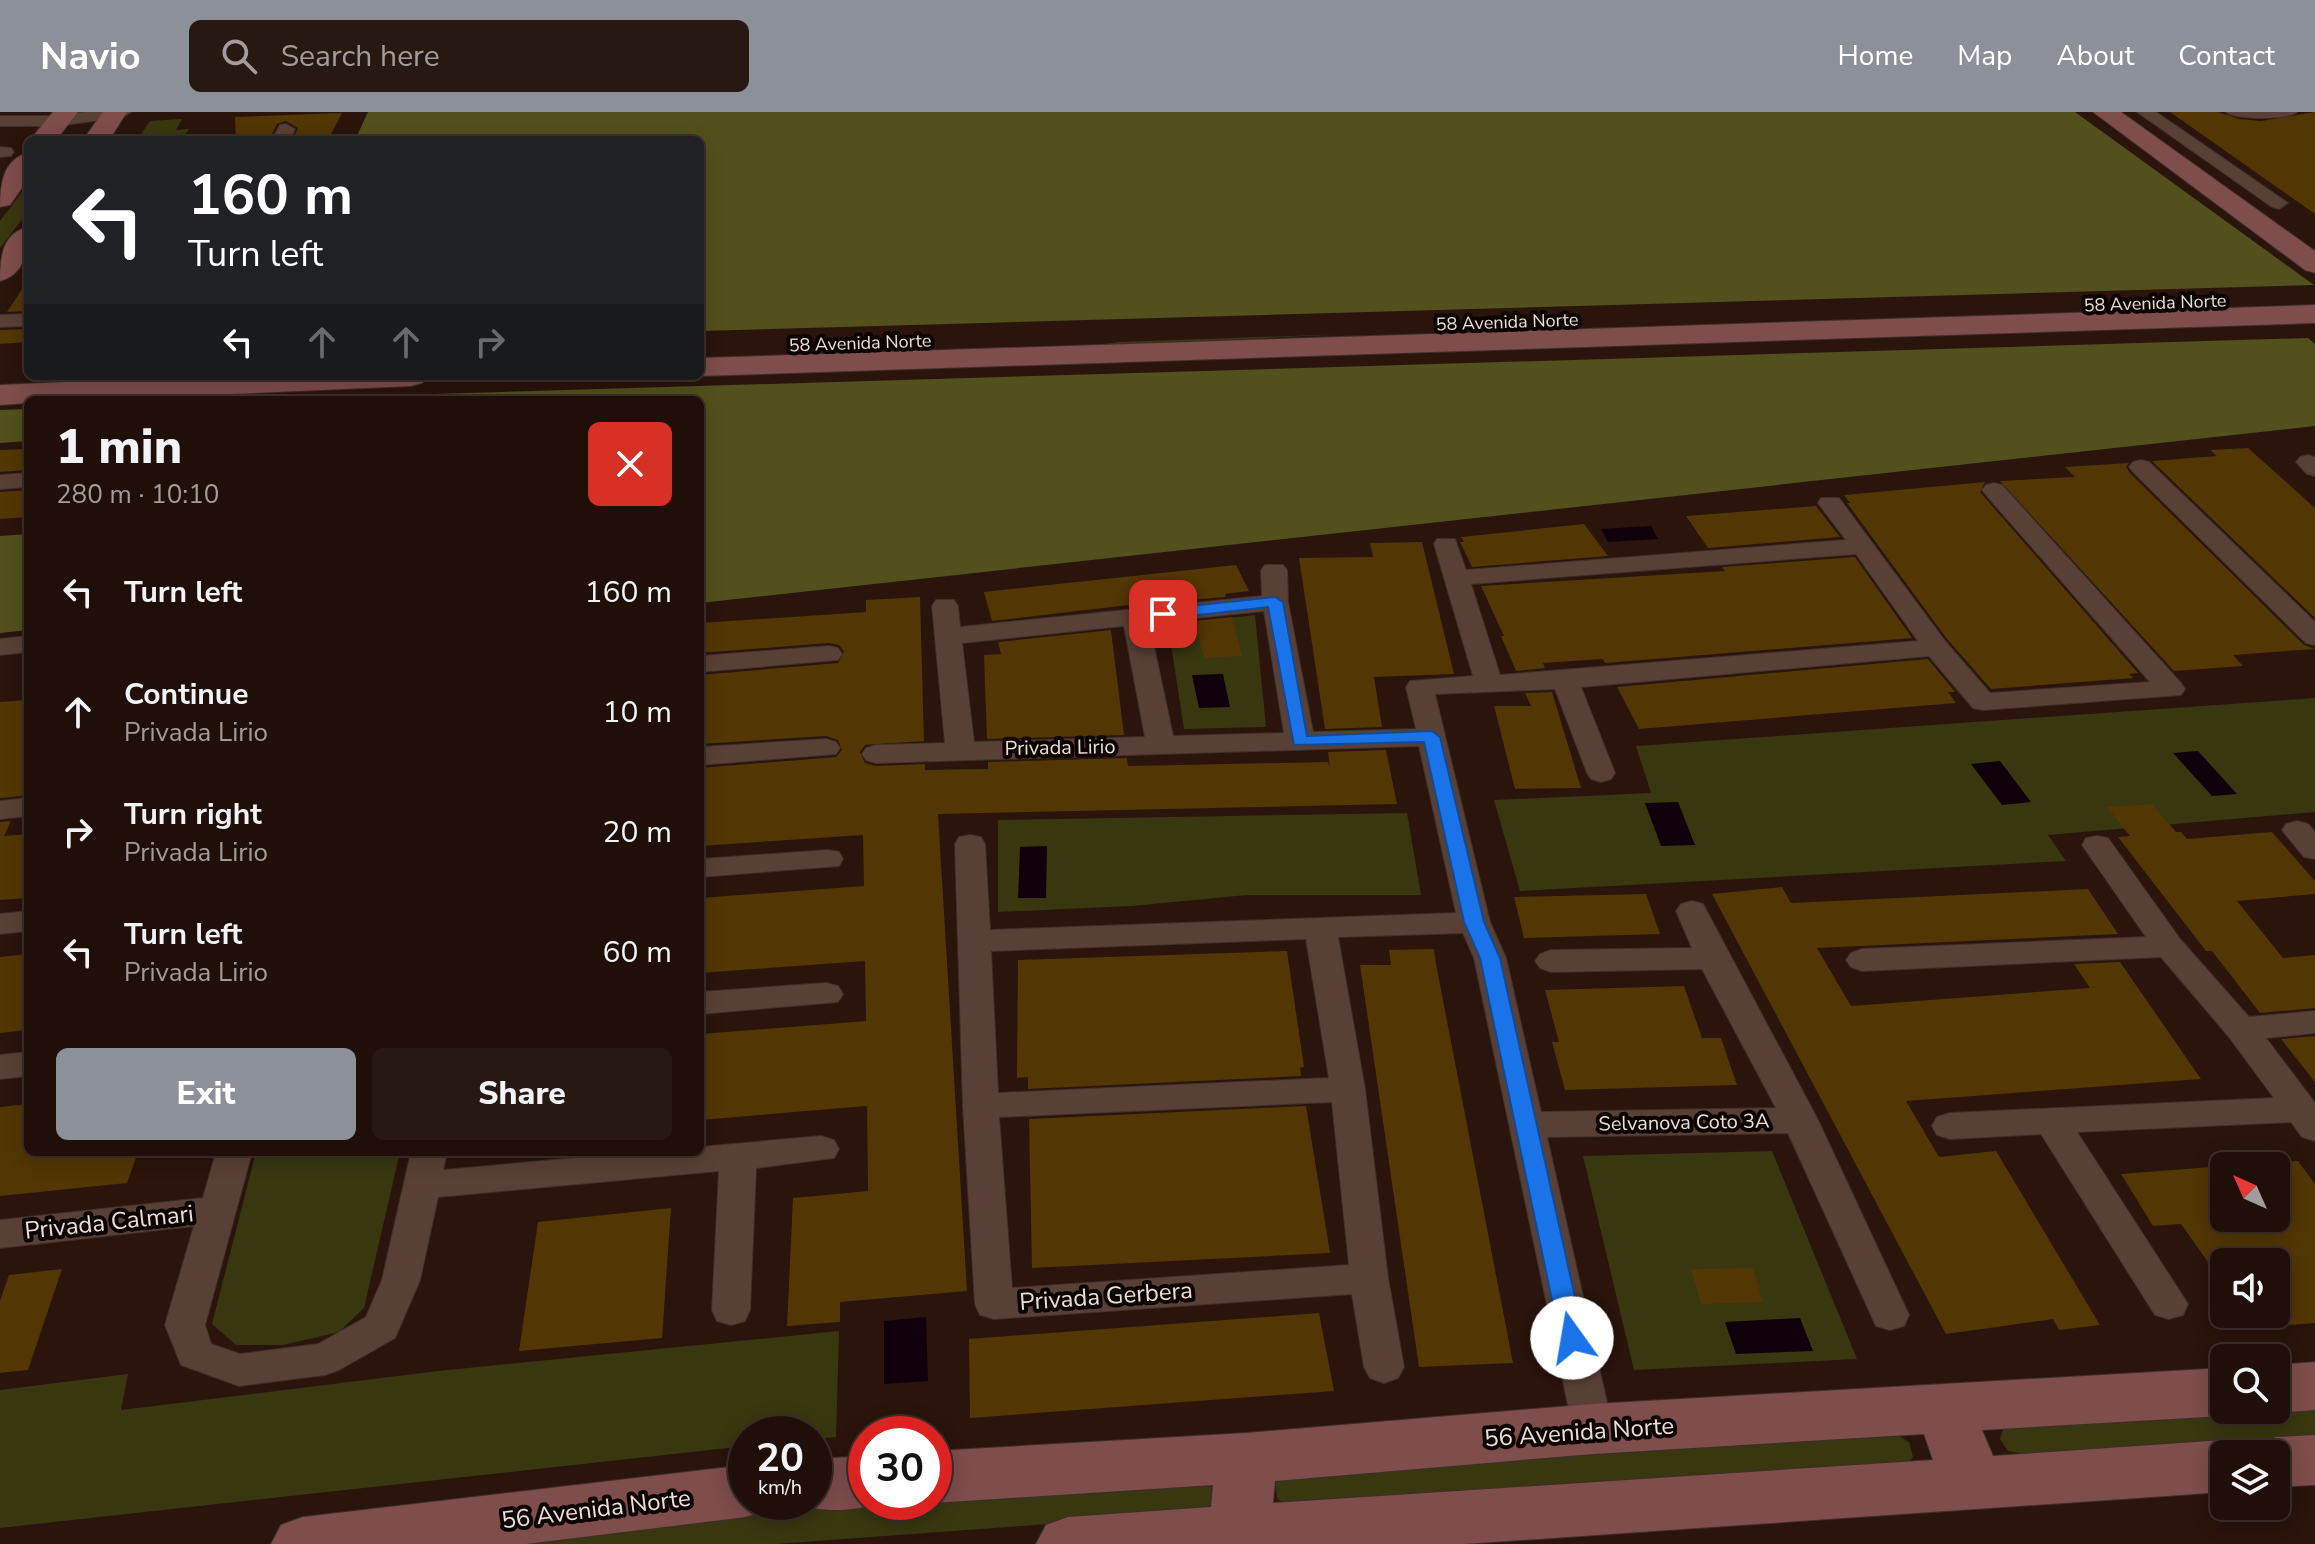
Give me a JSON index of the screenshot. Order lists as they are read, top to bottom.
{
  "streets": {
    "main road": ["58 Avenida Norte", "56 Avenida Norte"],
    "street": [
      "Privada Lirio",
      "Selvanova Coto 3A",
      "Privada Calmari",
      "Privada Gerbera"
    ]
  },
  "north": "top left",
  "page": {
    "header": "Navio",
    "search": "Search here",
    "nav": [
      "Home",
      "Map",
      "About",
      "Contact"
    ],
    "turn": ["160 m", "Turn left"],
    "heading": ["1 min", "280 m · 10:10"],
    "list": [
      {
        "name": "Turn left",
        "value": "160 m"
      },
      {
        "name": "Continue",
        "note": "Privada Lirio",
        "value": "10 m"
      },
      {
        "name": "Turn right",
        "note": "Privada Lirio",
        "value": "20 m"
      },
      {
        "name": "Turn left",
        "note": "Privada Lirio",
        "value": "60 m"
      }
    ],
    "buttons": ["Exit", "Share"],
    "speed": "20 km/h",
    "limit": "30"
  }
}
